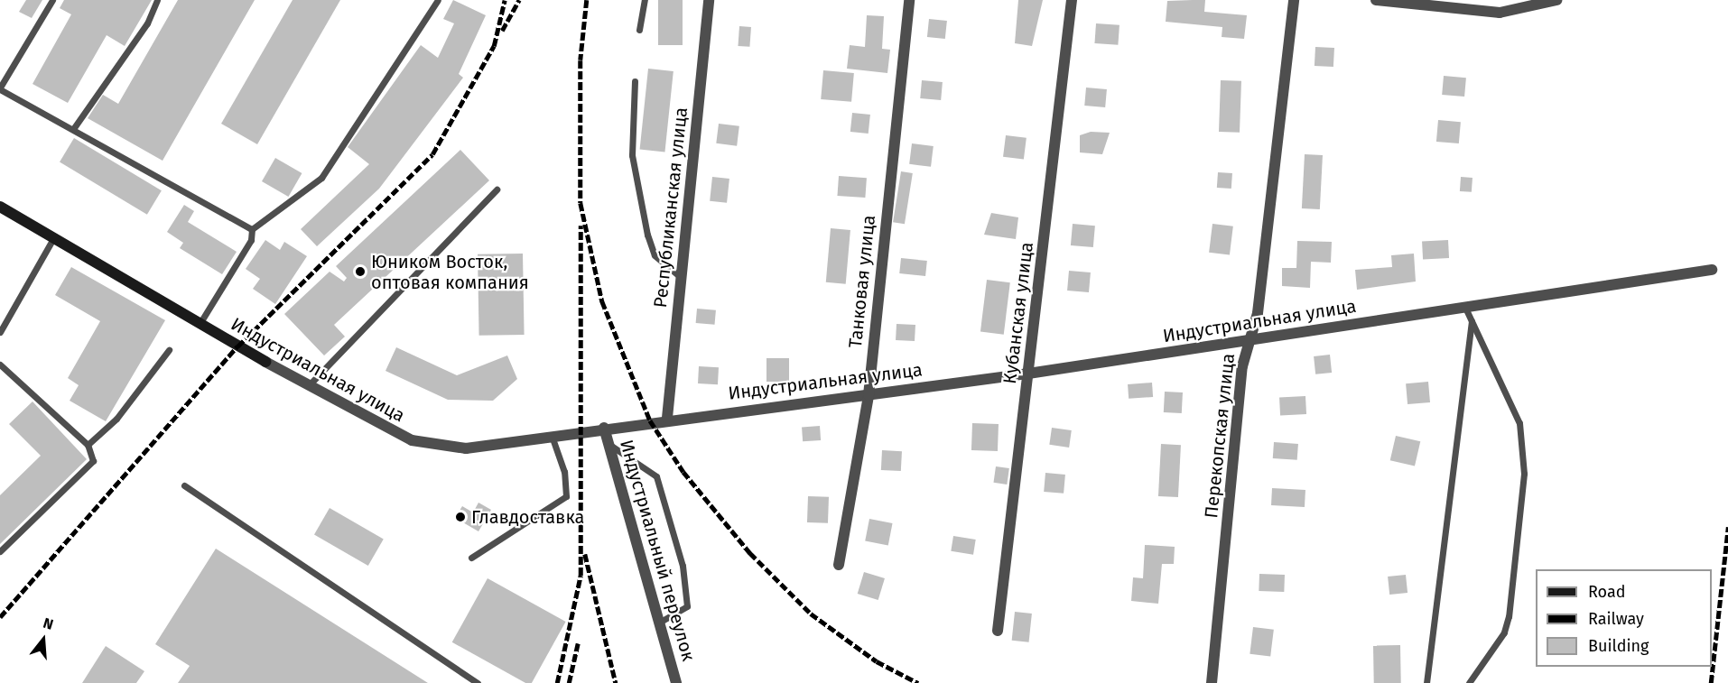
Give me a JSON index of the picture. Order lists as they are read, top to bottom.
{
  "streets": {
    "street": [
      "Республиканская улица",
      "Танковая улица",
      "Кубанская улица",
      "Индустриальная улица",
      "Перекопская улица",
      "Индустриальный переулок"
    ]
  },
  "crossings": [
    ["Республиканская улица", "Индустриальная улица"],
    ["Танковая улица", "Индустриальная улица"],
    ["Кубанская улица", "Индустриальная улица"],
    ["Индустриальная улица", "Перекопская улица"],
    ["Индустриальная улица", "Индустриальный переулок"]
  ],
  "places": ["Юником Восток, оптовая компания", "Главдоставка"],
  "legend": ["Road", "Railway", "Building"],
  "north": "top"
}
